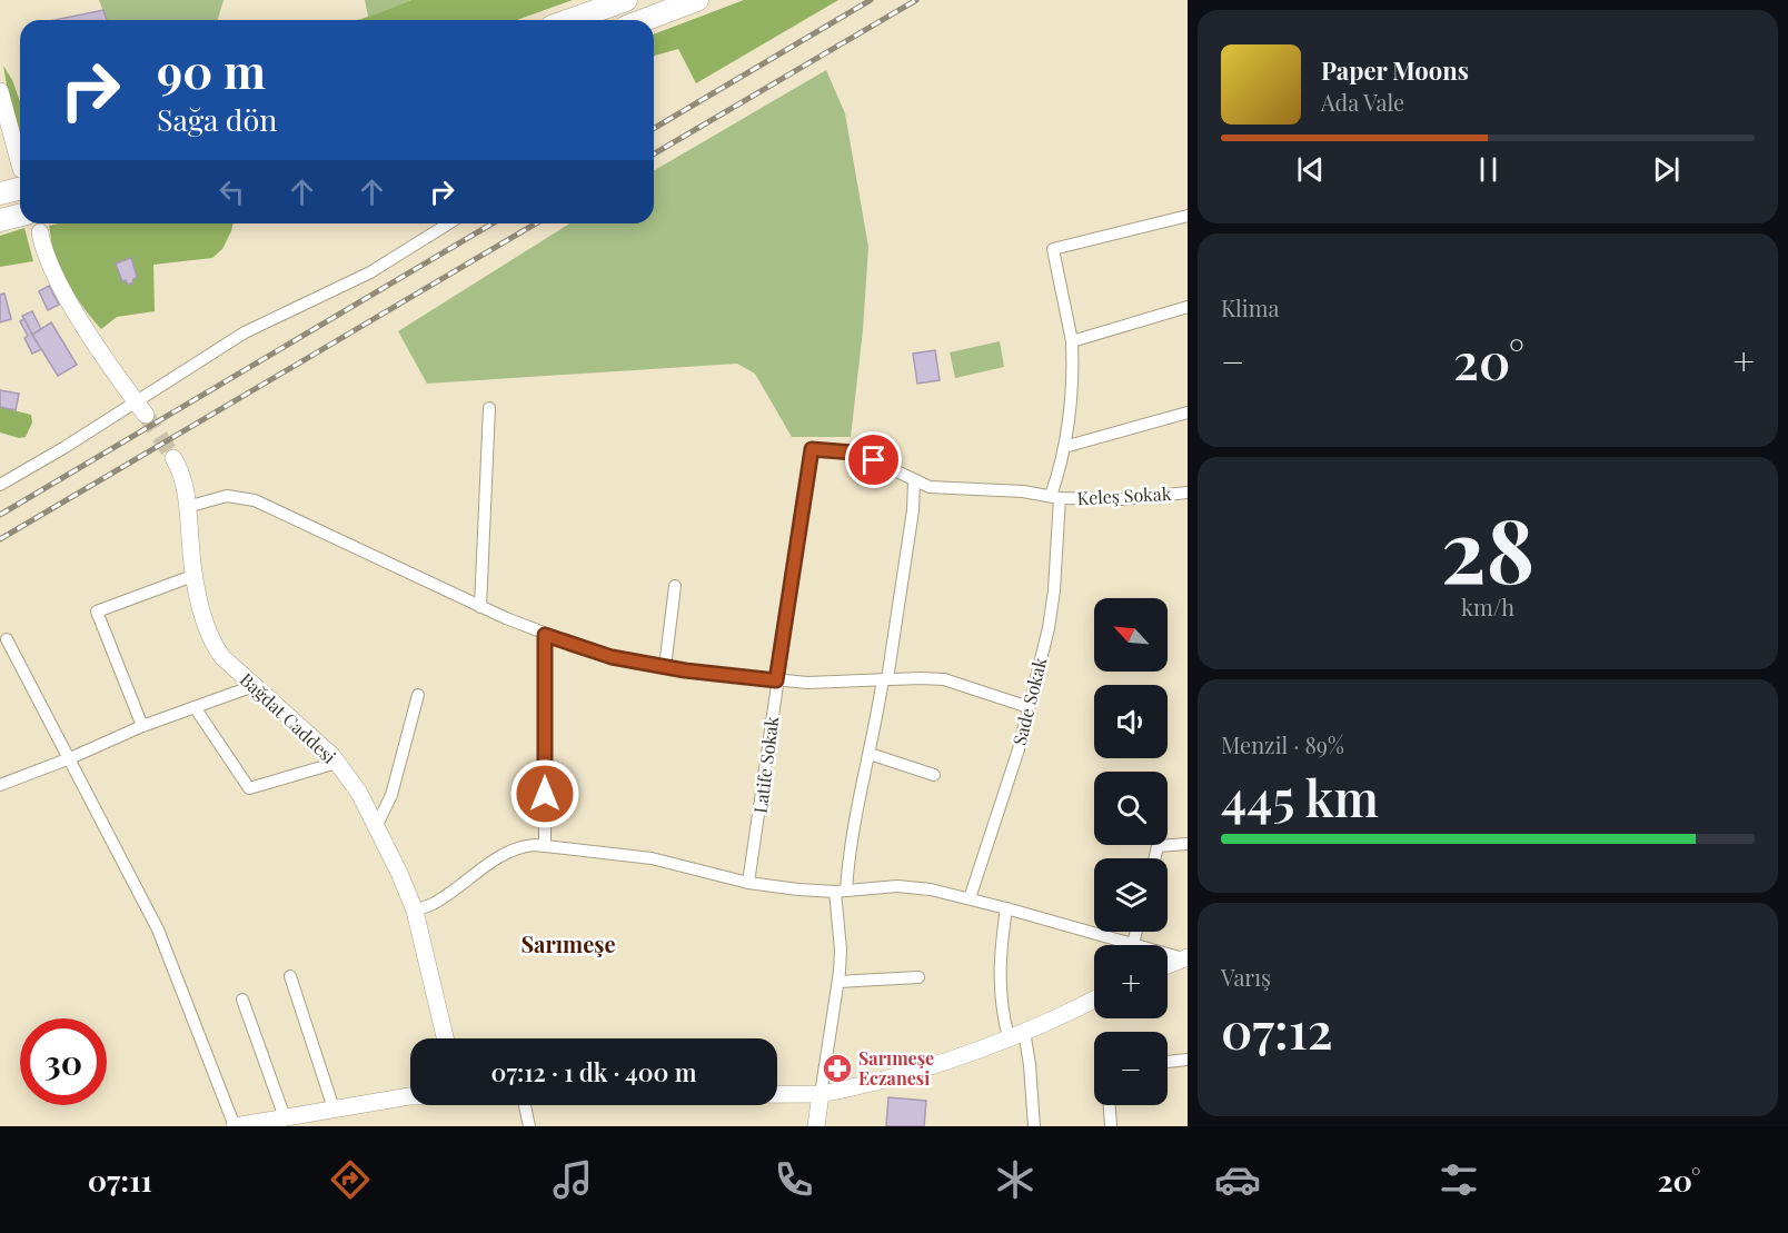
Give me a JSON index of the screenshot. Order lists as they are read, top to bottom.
{
  "streets": {
    "street": [
      "Keleş Sokak",
      "Sade Sokak",
      "Bağdat Caddesi",
      "Latife Sokak"
    ]
  },
  "crossings": [
    ["Keleş Sokak", "Sade Sokak"],
    ["Keleş Sokak", "Latife Sokak"]
  ],
  "districts": ["Sarımeşe"],
  "places": {
    "pharmacy": ["Sarımeşe Eczanesi"]
  },
  "north": "top left",
  "page": {
    "turn": ["90 m", "Sağa dön"],
    "song": ["Paper Moons", "Ada Vale"],
    "tile": [
      "Klima",
      ["28", "km/h"],
      ["Menzil · 89%", "445 km"],
      ["Varış", "07:12"]
    ],
    "heat": ["−", "20°", "+"],
    "map_buttons": ["+", "−"],
    "limit": "30",
    "trip": "07:12 · 1 dk · 400 m",
    "tabs": ["07:11", "20°"]
  }
}
